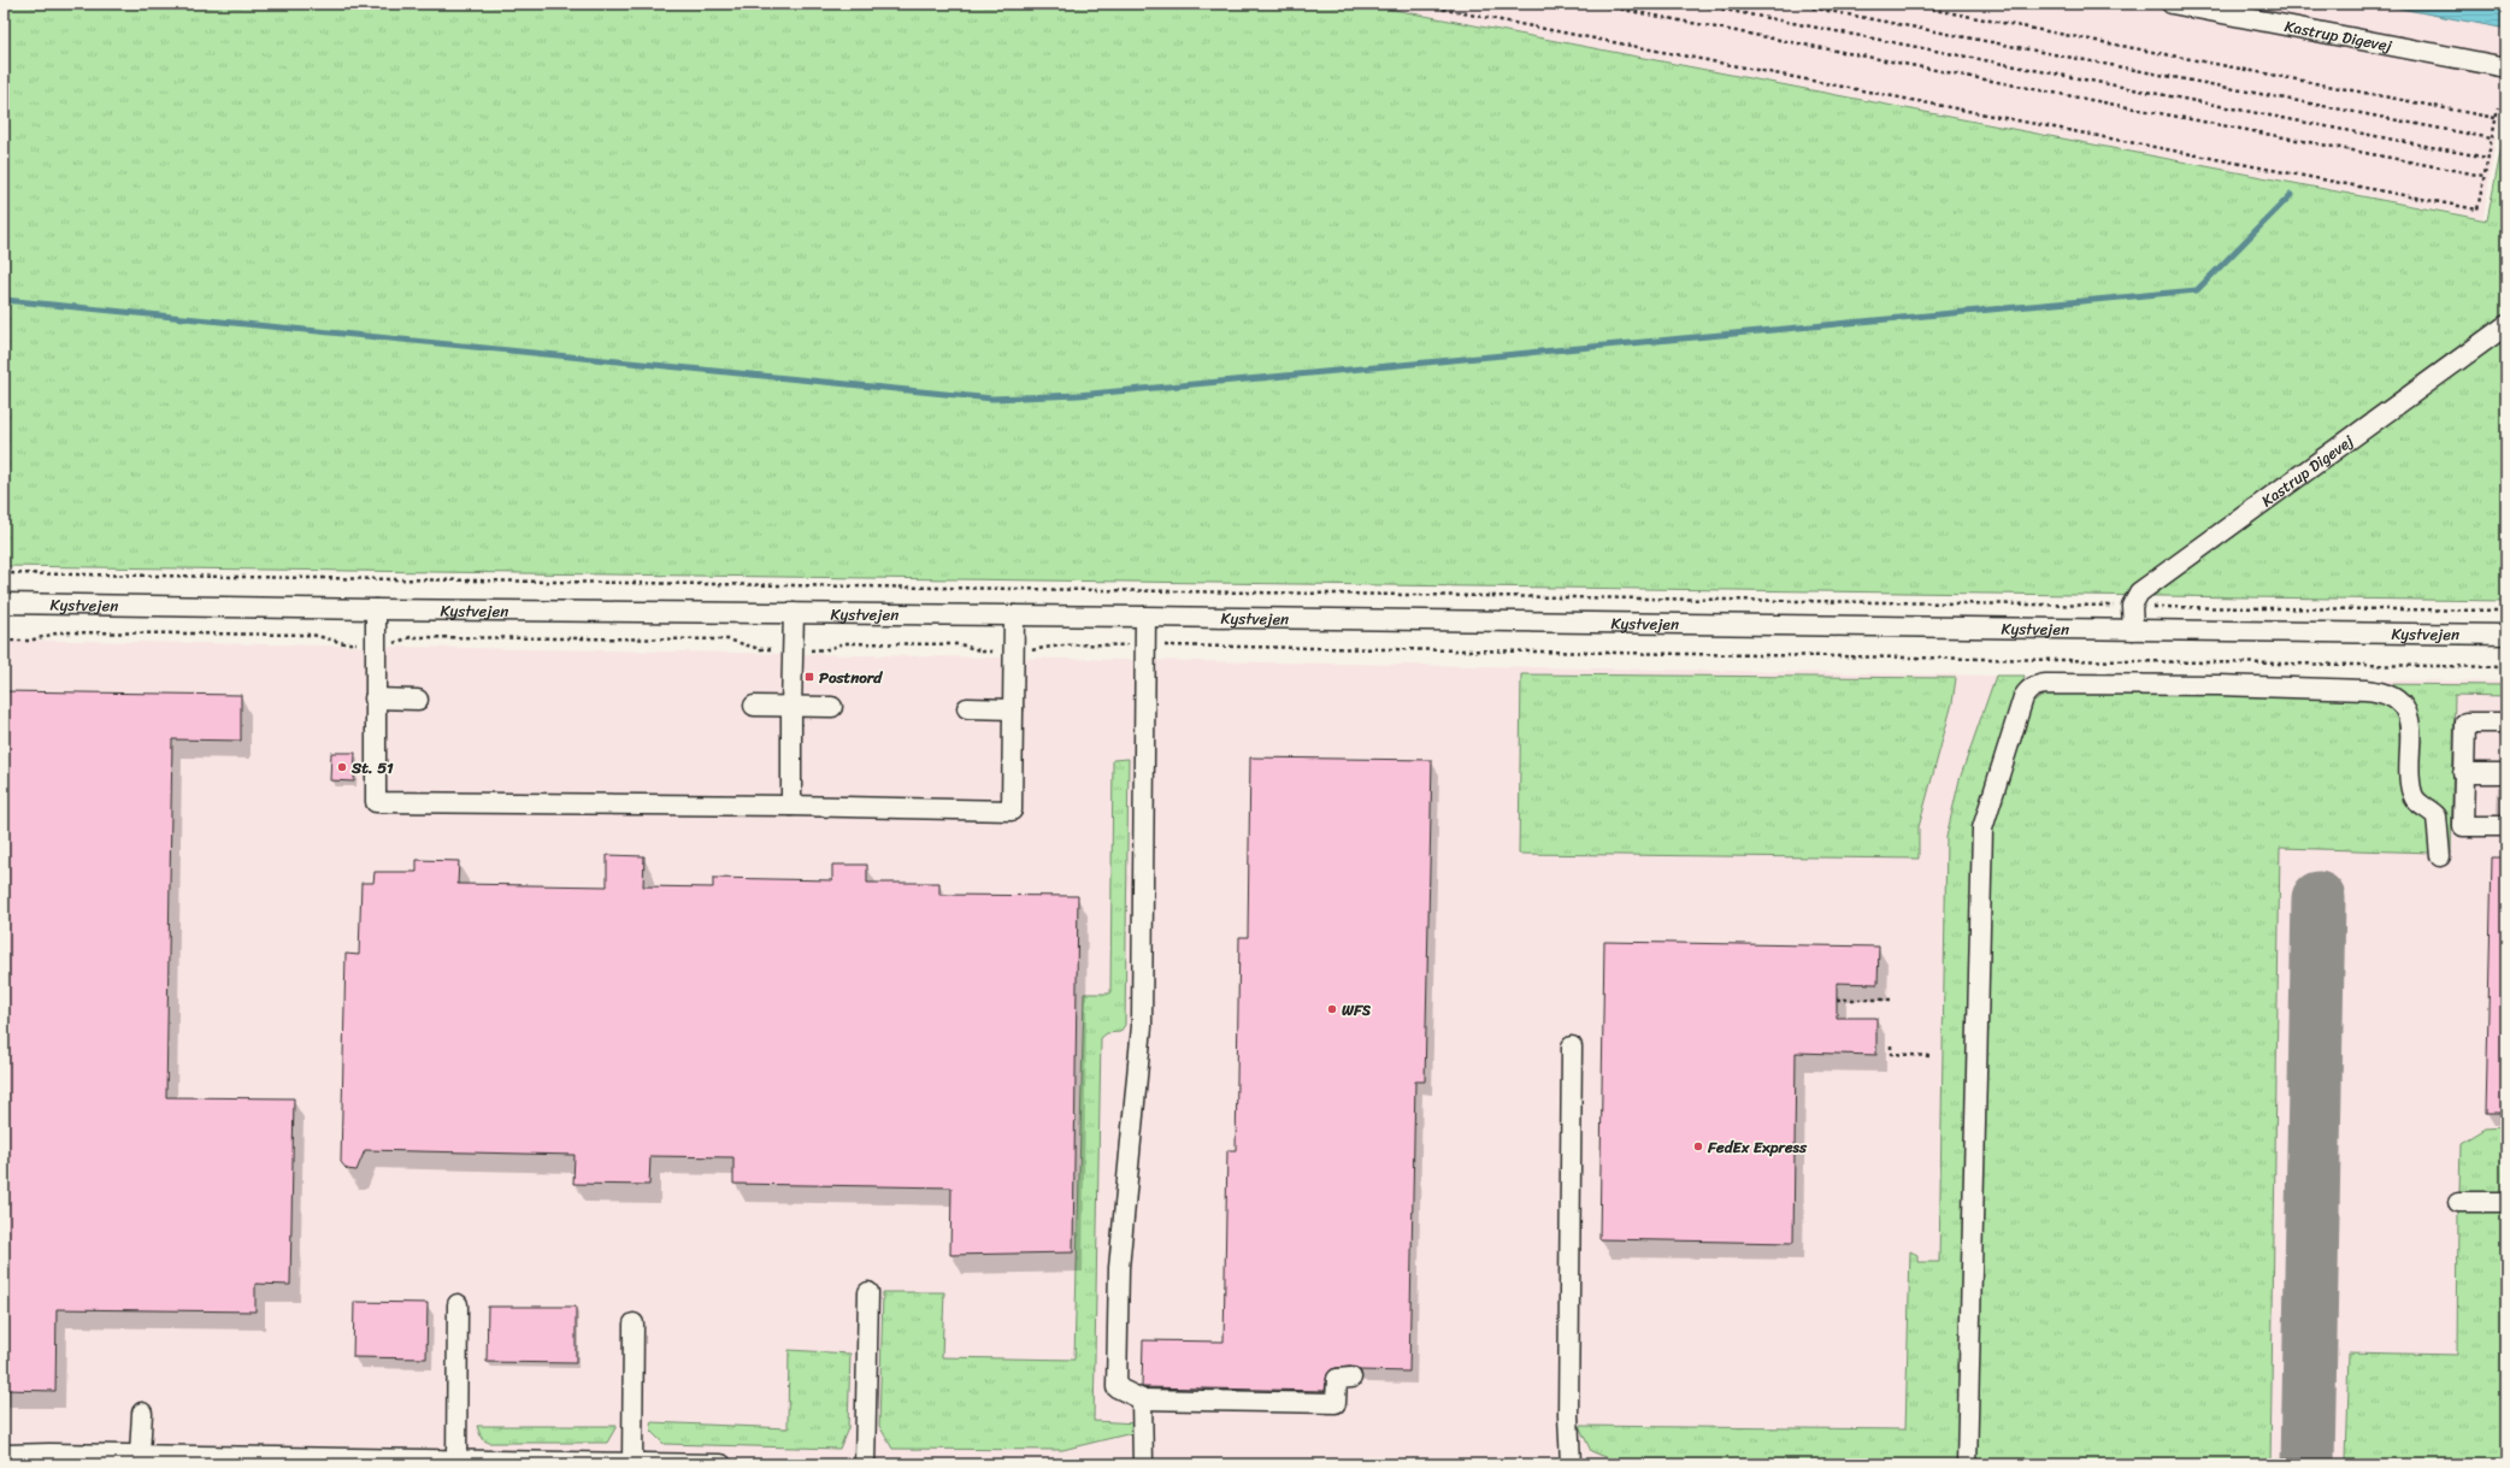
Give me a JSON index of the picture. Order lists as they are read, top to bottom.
{
  "streets": {
    "street": ["Kastrup Digevej", "Kystvejen"]
  },
  "places": {
    "transit": ["Postnord"],
    "other": ["St. 51", "WFS", "FedEx Express"]
  }
}
